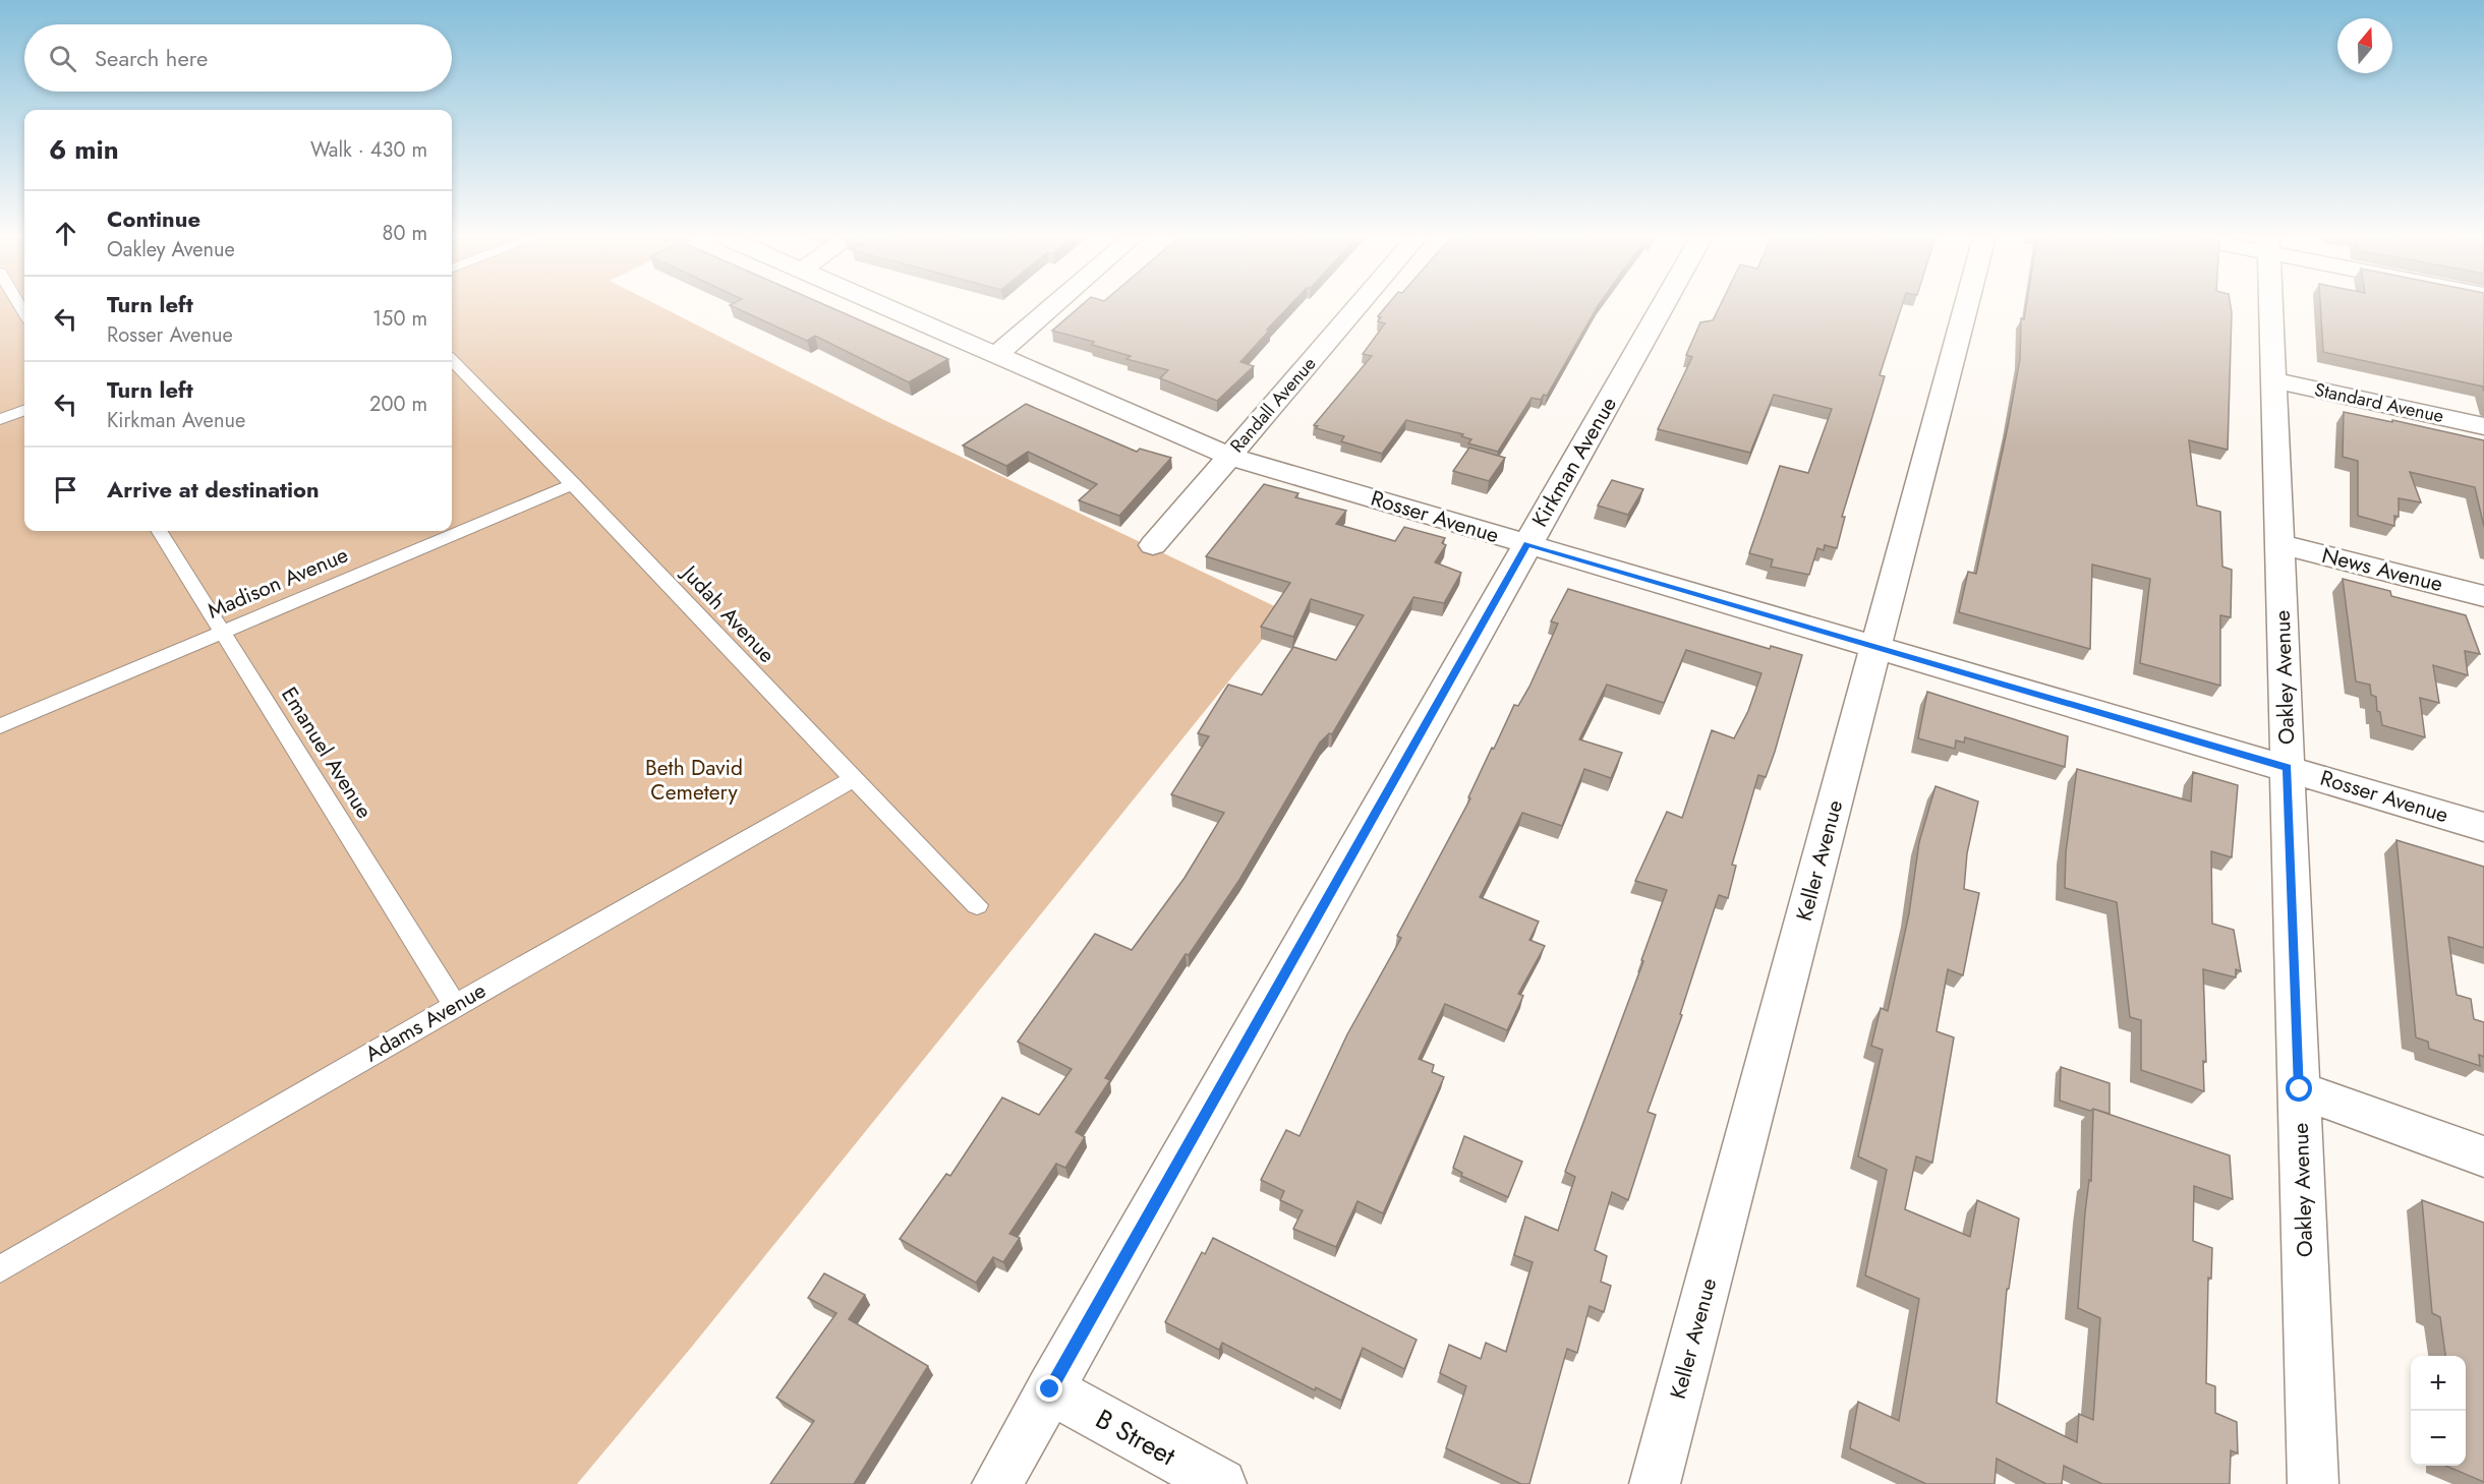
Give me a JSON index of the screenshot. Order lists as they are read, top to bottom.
{
  "streets": {
    "street": [
      "Standard Avenue",
      "Randall Avenue",
      "Kirkman Avenue",
      "Rosser Avenue",
      "News Avenue",
      "Oakley Avenue",
      "Keller Avenue",
      "B Street"
    ],
    "lane": [
      "Madison Avenue",
      "Judah Avenue",
      "Emanuel Avenue",
      "Adams Avenue"
    ]
  },
  "crossings": [
    ["Standard Avenue", "Oakley Avenue"],
    ["Randall Avenue", "Rosser Avenue"],
    ["Kirkman Avenue", "Rosser Avenue"],
    ["Kirkman Avenue", "B Street"],
    ["Rosser Avenue", "Oakley Avenue"],
    ["Rosser Avenue", "Keller Avenue"],
    ["News Avenue", "Oakley Avenue"],
    ["Madison Avenue", "Judah Avenue"],
    ["Madison Avenue", "Emanuel Avenue"],
    ["Judah Avenue", "Adams Avenue"],
    ["Emanuel Avenue", "Adams Avenue"]
  ],
  "parks": ["Beth David Cemetery"],
  "north": "top",
  "page": {
    "search": "Search here",
    "heading": ["6 min", "Walk · 430 m"],
    "list": [
      ["Continue", "Oakley Avenue", "80 m"],
      ["Turn left", "Rosser Avenue", "150 m"],
      ["Turn left", "Kirkman Avenue", "200 m"],
      "Arrive at destination"
    ],
    "map_buttons": ["+", "−"]
  }
}
